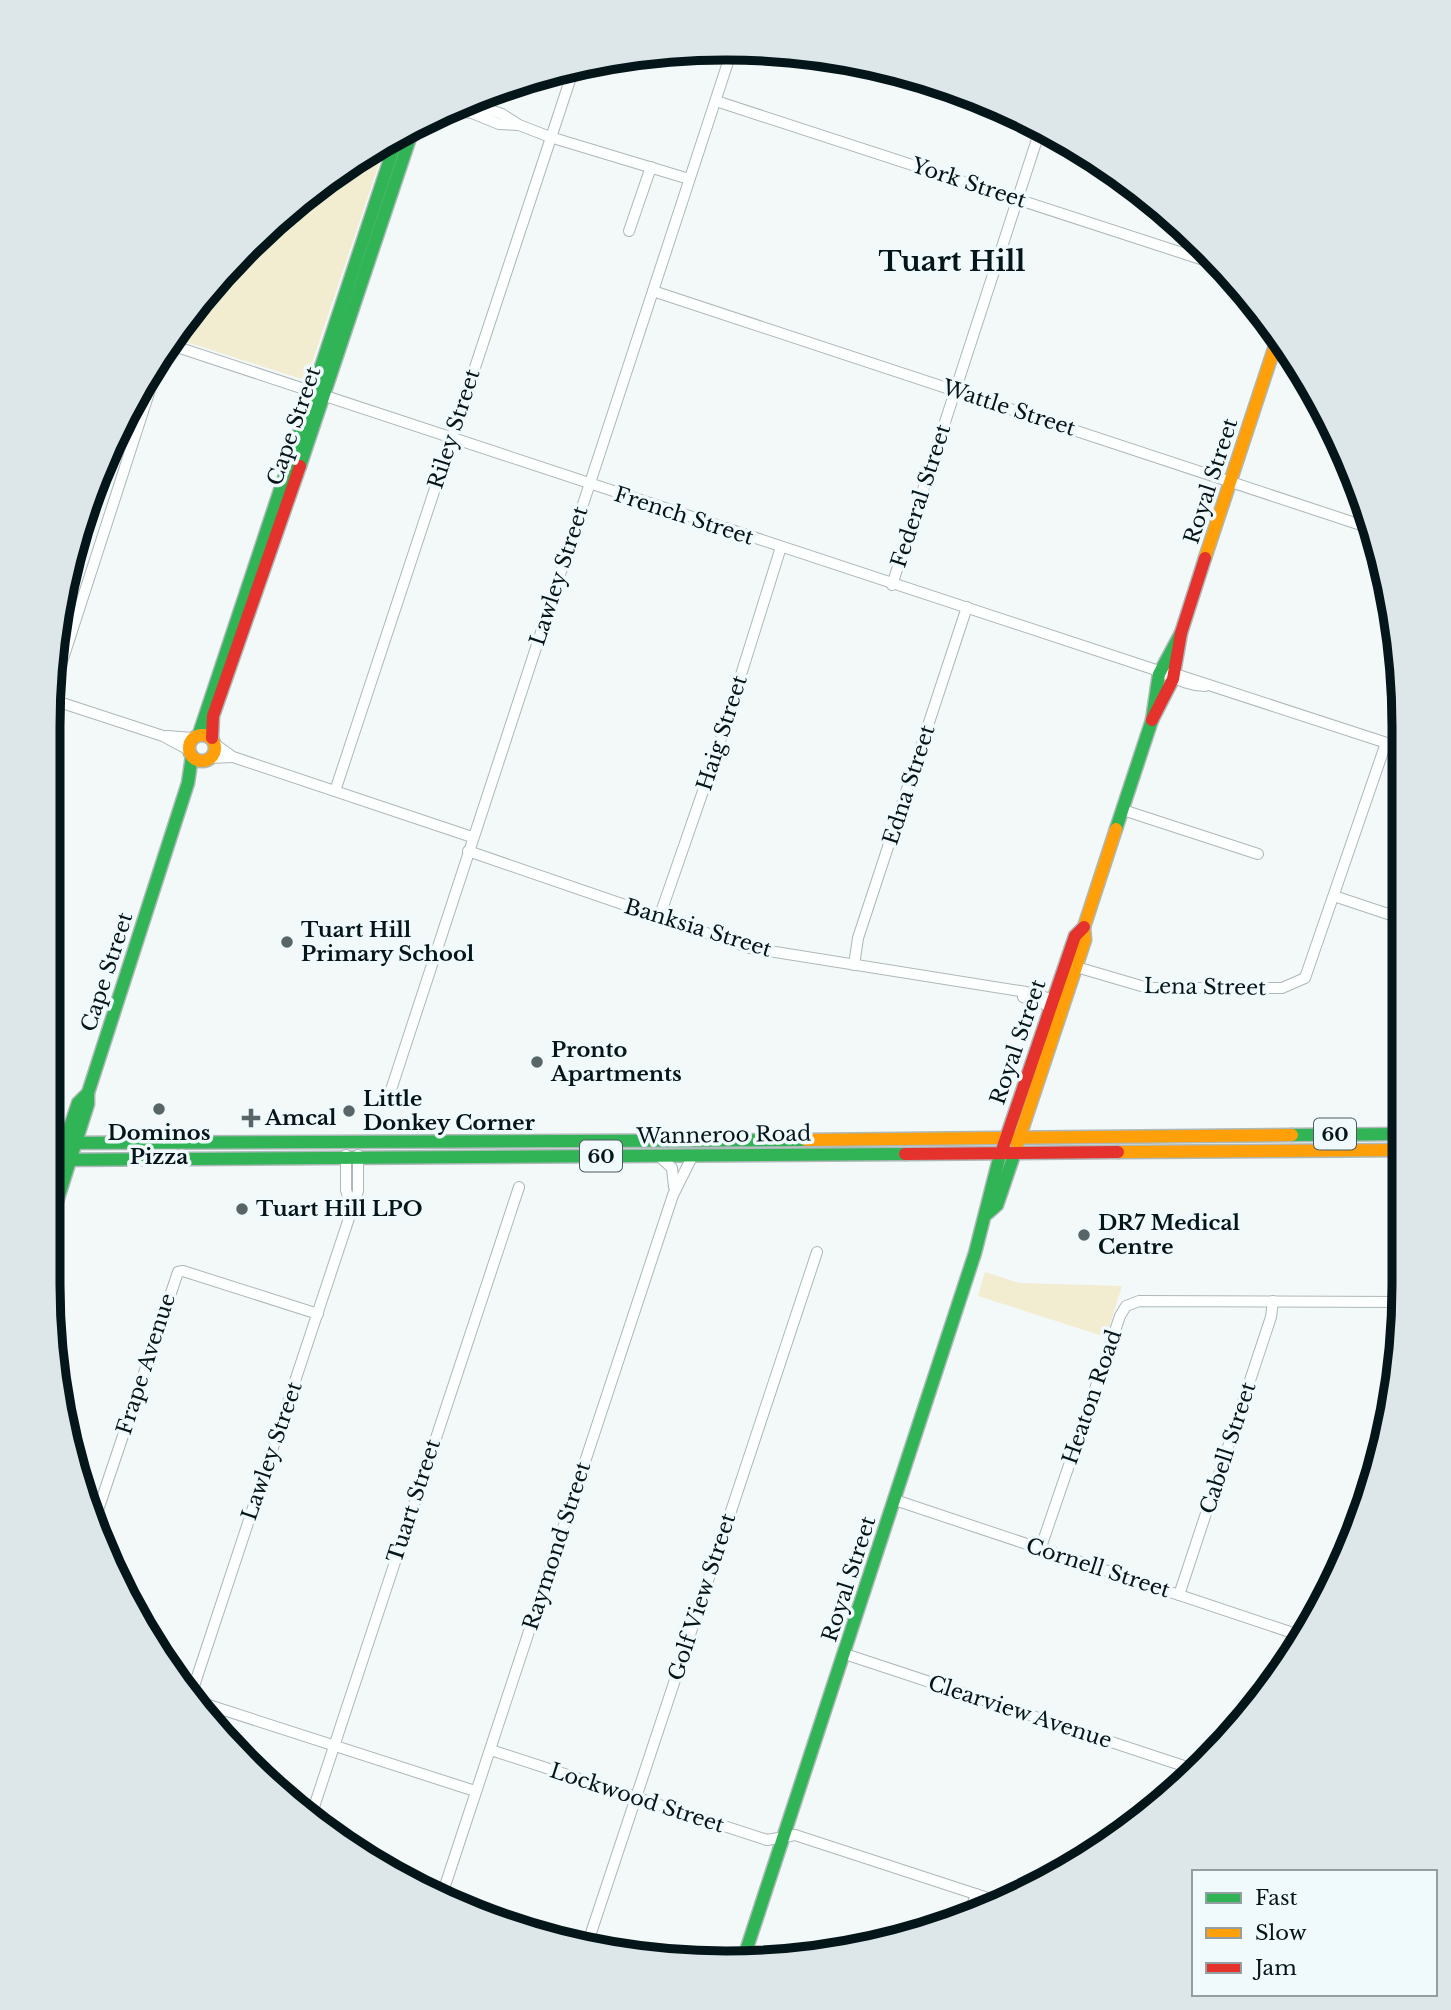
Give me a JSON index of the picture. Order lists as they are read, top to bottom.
{
  "streets": {
    "main road": [
      "Cape Street",
      "Royal Street",
      "60",
      "Wanneroo Road"
    ],
    "street": [
      "York Street",
      "Wattle Street",
      "Riley Street",
      "Federal Street",
      "French Street",
      "Lawley Street",
      "Haig Street",
      "Edna Street",
      "Banksia Street",
      "Lena Street",
      "Frape Avenue",
      "Heaton Road",
      "Cabell Street",
      "Tuart Street",
      "Raymond Street",
      "Cornell Street",
      "Golf View Street",
      "Clearview Avenue",
      "Lockwood Street"
    ]
  },
  "crossings": [
    ["York Street", "Federal Street"],
    ["York Street", "Lawley Street"],
    ["Wattle Street", "Royal Street"],
    ["Wattle Street", "Federal Street"],
    ["Wattle Street", "Lawley Street"],
    ["Cape Street", "French Street"],
    ["Cape Street", "Wanneroo Road"],
    ["Riley Street", "French Street"],
    ["Royal Street", "French Street"],
    ["Royal Street", "Banksia Street"],
    ["Royal Street", "Lena Street"],
    ["Royal Street", "Wanneroo Road"],
    ["Royal Street", "Cornell Street"],
    ["Royal Street", "Clearview Avenue"],
    ["Royal Street", "Lockwood Street"],
    ["Federal Street", "French Street"],
    ["French Street", "Lawley Street"],
    ["French Street", "Haig Street"],
    ["French Street", "Edna Street"],
    ["Lawley Street", "Banksia Street"],
    ["Lawley Street", "Wanneroo Road"],
    ["Lawley Street", "Frape Avenue"],
    ["Haig Street", "Banksia Street"],
    ["Edna Street", "Banksia Street"],
    ["Wanneroo Road", "Raymond Street"],
    ["Heaton Road", "Cabell Street"],
    ["Heaton Road", "Cornell Street"],
    ["Cabell Street", "Cornell Street"],
    ["Raymond Street", "Lockwood Street"],
    ["Golf View Street", "Lockwood Street"]
  ],
  "districts": ["Tuart Hill"],
  "places": {
    "other": [
      "Tuart Hill Primary School",
      "Pronto Apartments",
      "Dominos Pizza",
      "Little Donkey Corner",
      "Tuart Hill LPO",
      "DR7 Medical Centre"
    ],
    "health": ["Amcal"]
  },
  "legend": ["Fast", "Slow", "Jam"]
}
